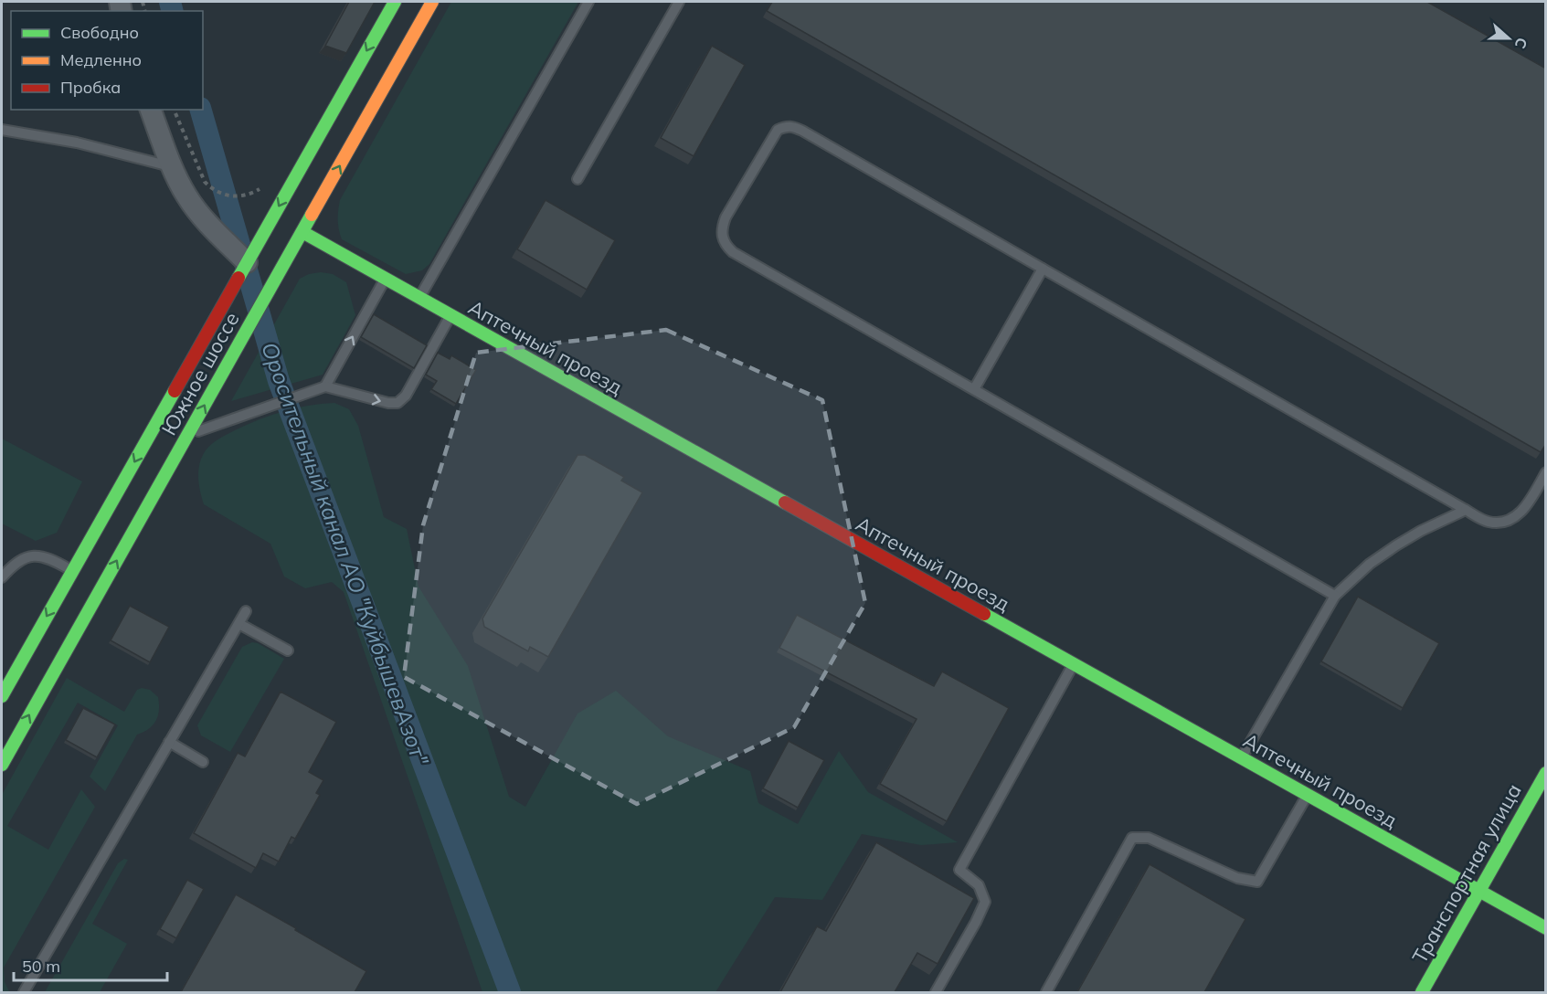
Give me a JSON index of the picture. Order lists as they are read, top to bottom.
{
  "streets": {
    "street": ["Аптечный проезд", "Южное шоссе", "Транспортная улица"]
  },
  "crossings": [
    ["Аптечный проезд", "Южное шоссе"],
    ["Аптечный проезд", "Транспортная улица"]
  ],
  "water": ["Оросительный канал АО \"КуйбышевАзот\""],
  "legend": ["Свободно", "Медленно", "Пробка"],
  "scale_bar": "50 m",
  "north": "right"
}
